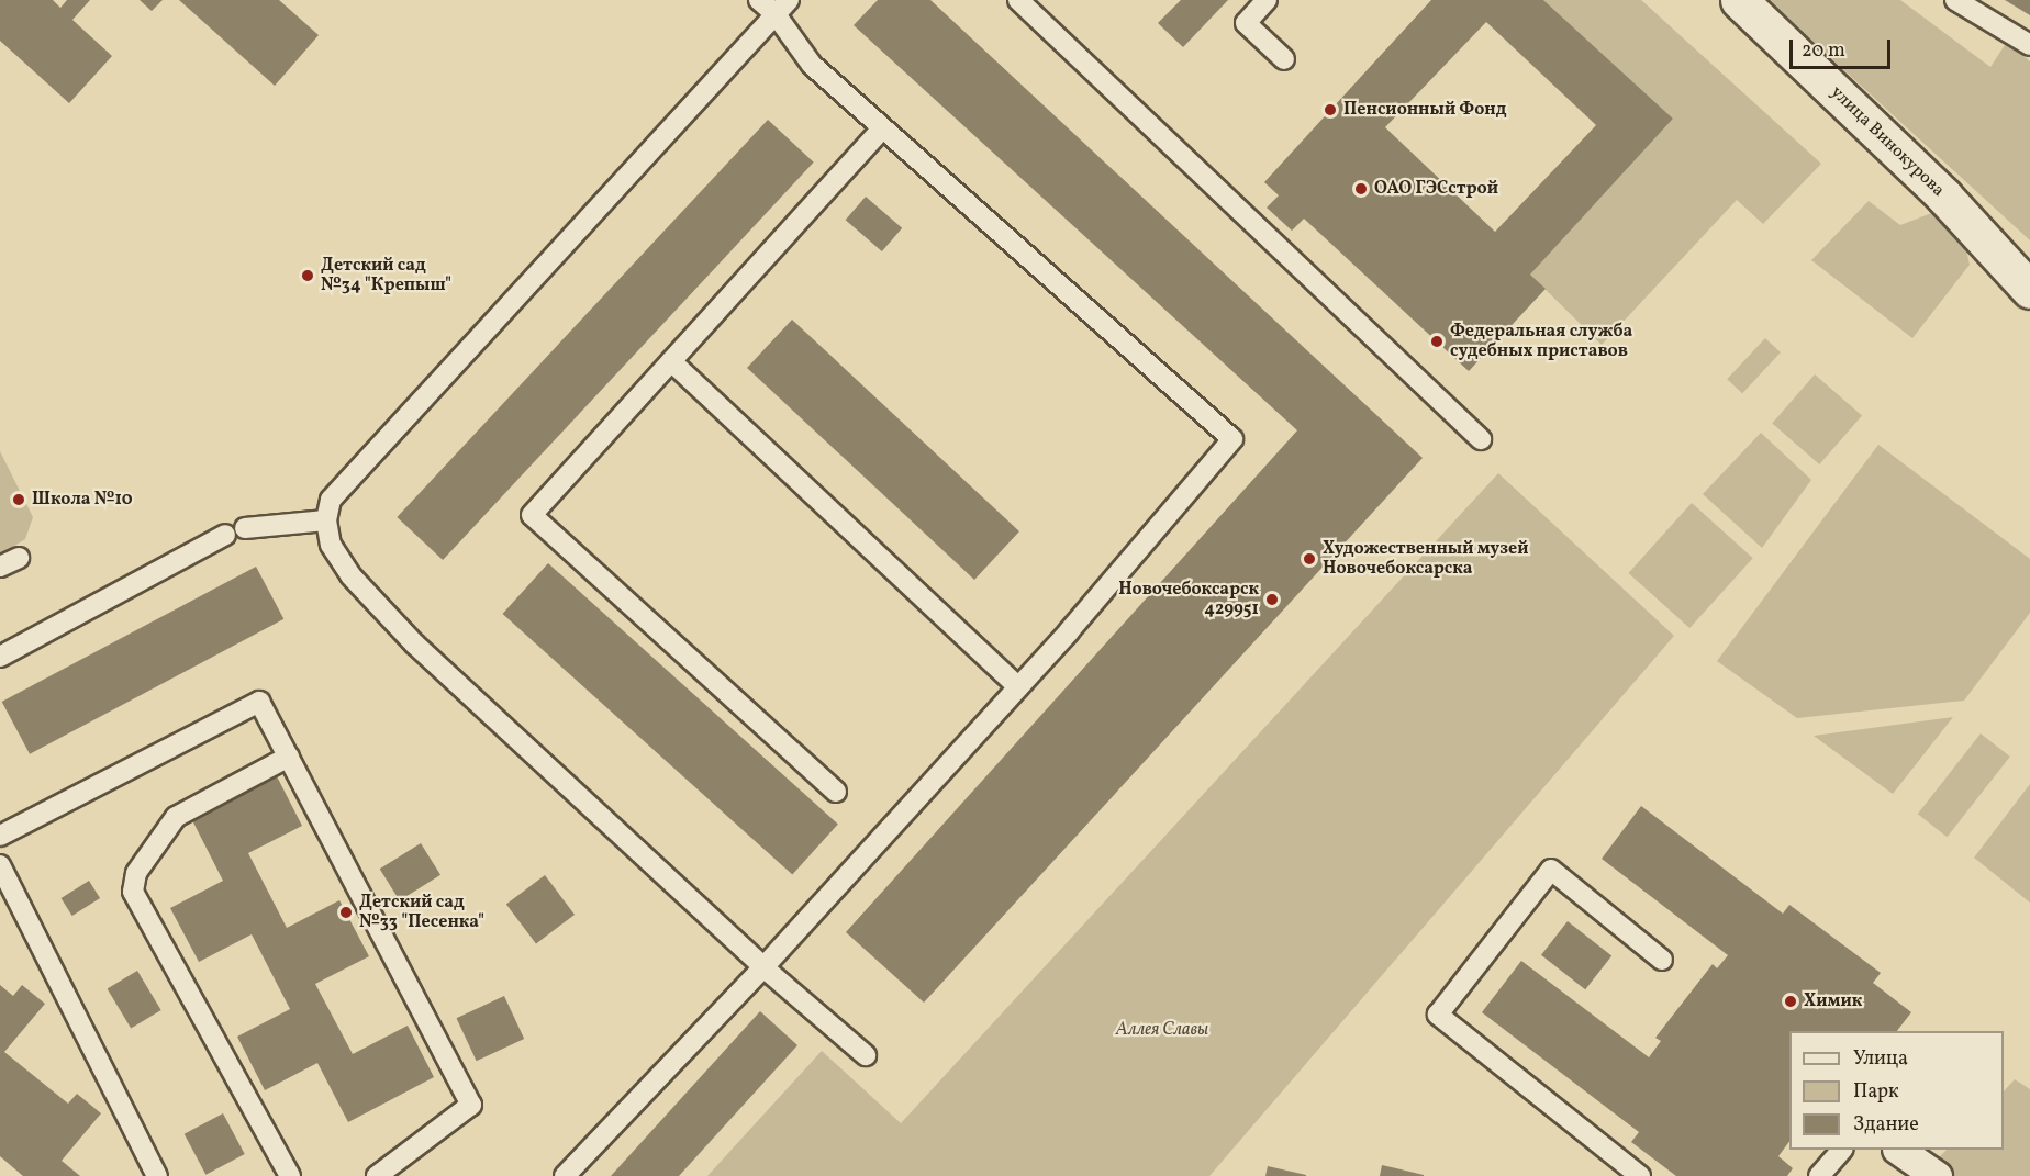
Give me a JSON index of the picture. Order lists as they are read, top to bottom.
{
  "streets": {
    "street": ["улица Винокурова"]
  },
  "parks": ["Аллея Славы"],
  "places": [
    "Пенсионный Фонд",
    "ОАО ГЭСстрой",
    "Детский сад №34 \"Крепыш\"",
    "Федеральная служба судебных приставов",
    "Школа №10",
    "Художественный музей Новочебоксарска",
    "Новочебоксарск 429951",
    "Детский сад №33 \"Песенка\"",
    "Химик"
  ],
  "legend": ["Улица", "Парк", "Здание"],
  "scale_bar": "20 m"
}
